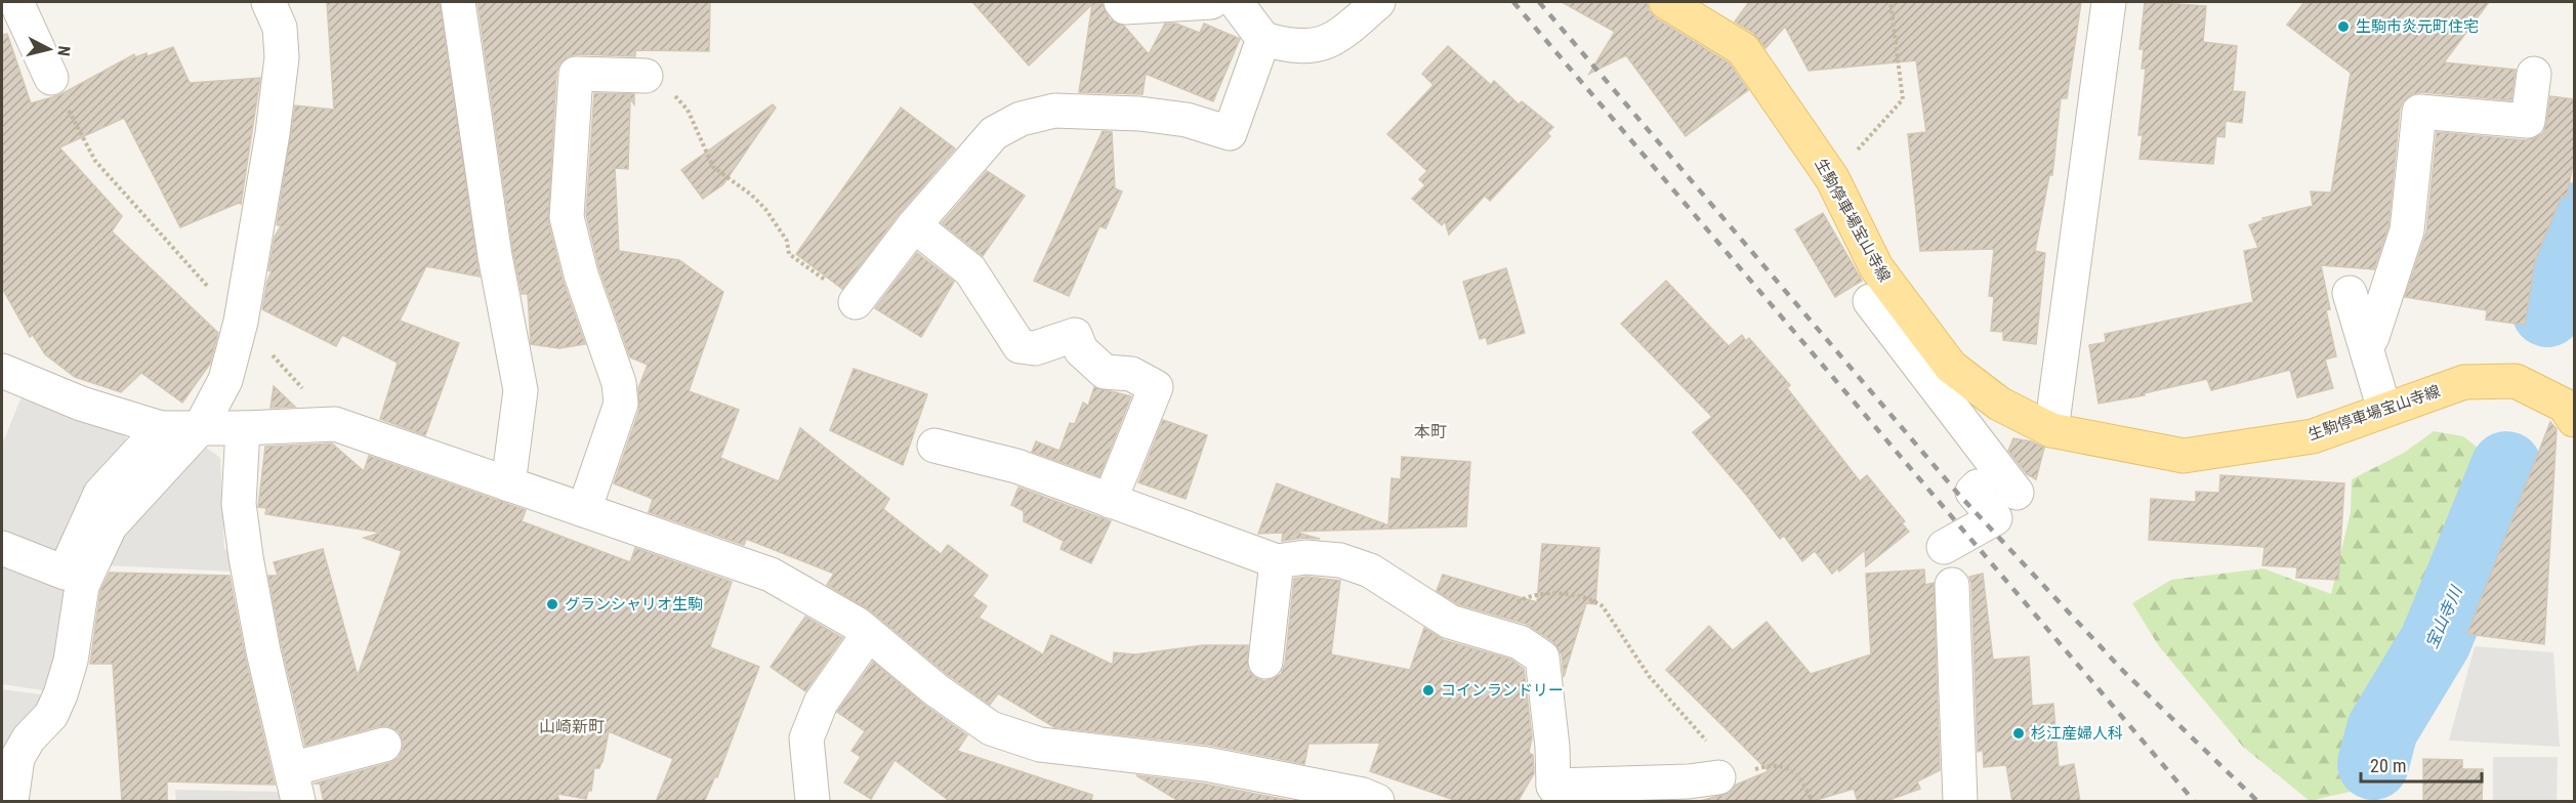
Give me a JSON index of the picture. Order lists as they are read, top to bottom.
{
  "streets": {
    "main road": ["生駒停車場宝山寺線"]
  },
  "districts": ["本町", "山崎新町"],
  "water": ["宝山寺川"],
  "places": [
    "生駒市炎元町住宅",
    "グランシャリオ生駒",
    "コインランドリー",
    "杉江産婦人科"
  ],
  "scale_bar": "20 m",
  "north": "right"
}
